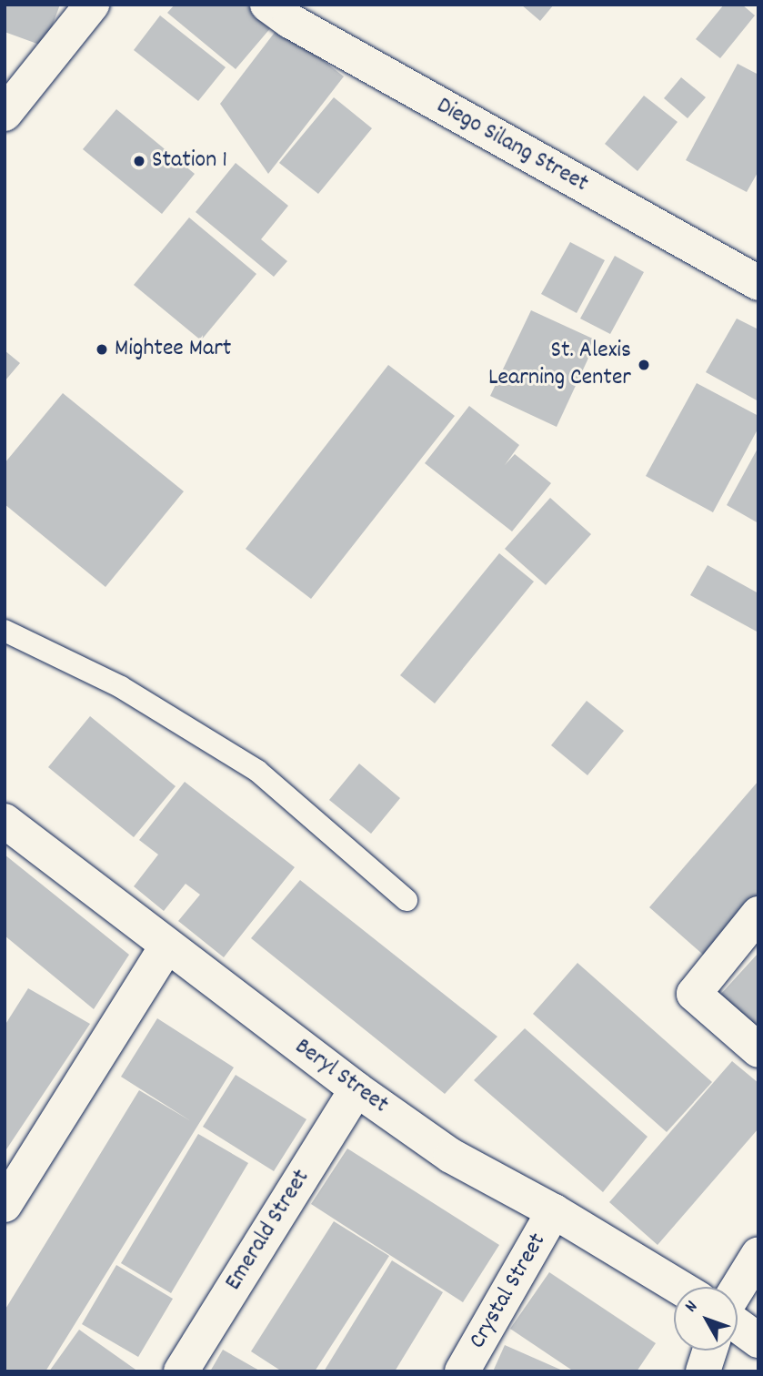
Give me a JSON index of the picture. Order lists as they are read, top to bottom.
{
  "streets": {
    "street": [
      "Diego Silang Street",
      "Beryl Street",
      "Emerald Street",
      "Crystal Street"
    ]
  },
  "crossings": [
    ["Beryl Street", "Emerald Street"],
    ["Beryl Street", "Crystal Street"]
  ],
  "places": ["Station 1", "Mightee Mart", "St. Alexis Learning Center"],
  "north": "top left"
}
